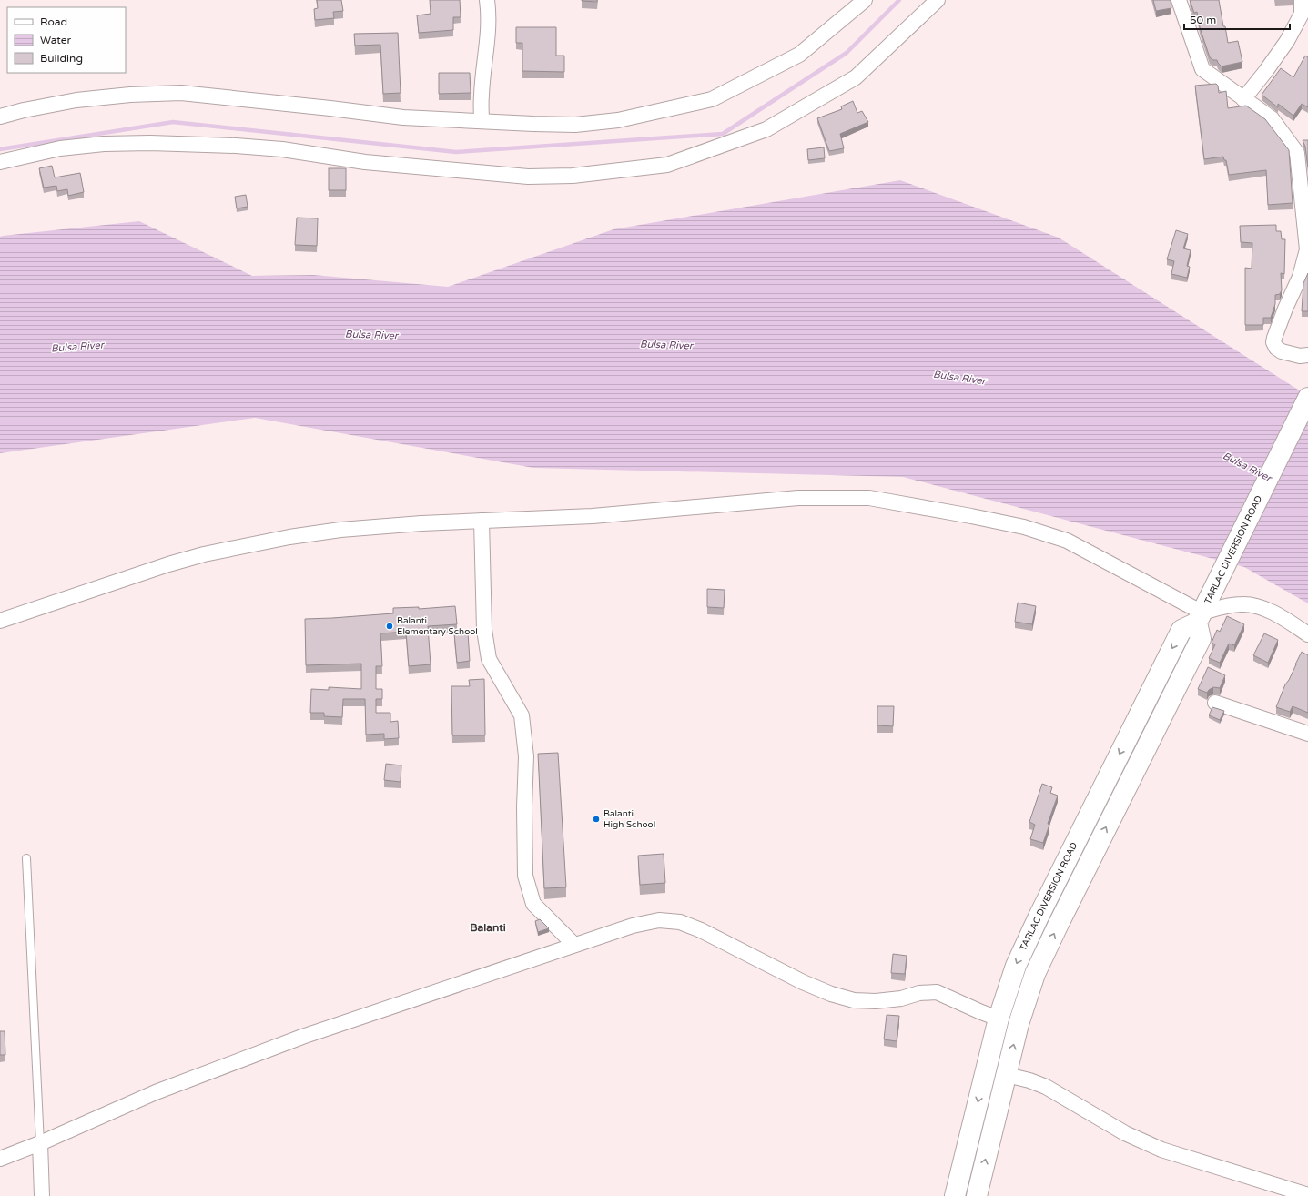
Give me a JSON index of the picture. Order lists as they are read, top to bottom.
{
  "streets": {
    "main road": ["TARLAC DIVERSION ROAD"]
  },
  "districts": ["Balanti"],
  "water": ["Bulsa River"],
  "places": ["Balanti Elementary School", "Balanti High School"],
  "legend": ["Road", "Water", "Building"],
  "scale_bar": "50 m"
}
